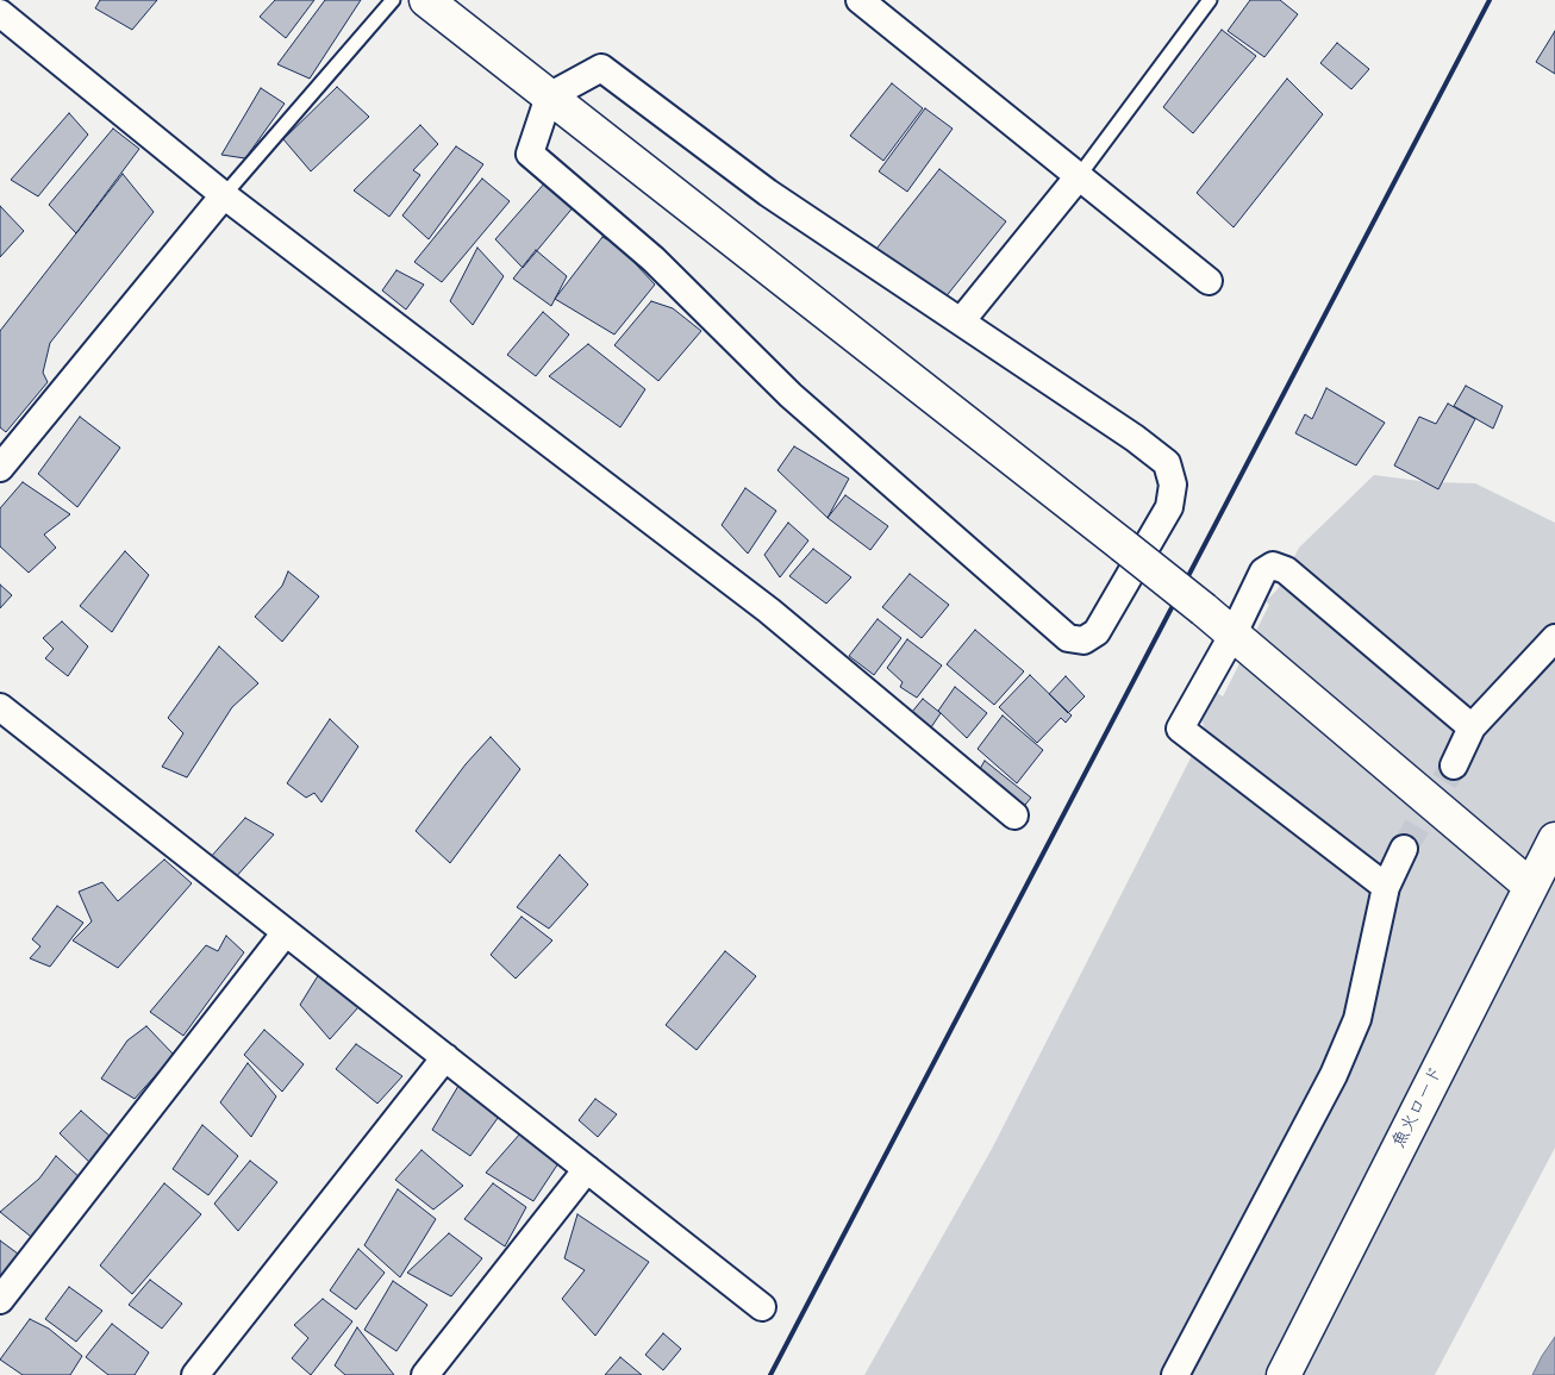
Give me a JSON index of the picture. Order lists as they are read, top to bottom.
{
  "streets": {
    "street": ["魚火ロード"]
  }
}
